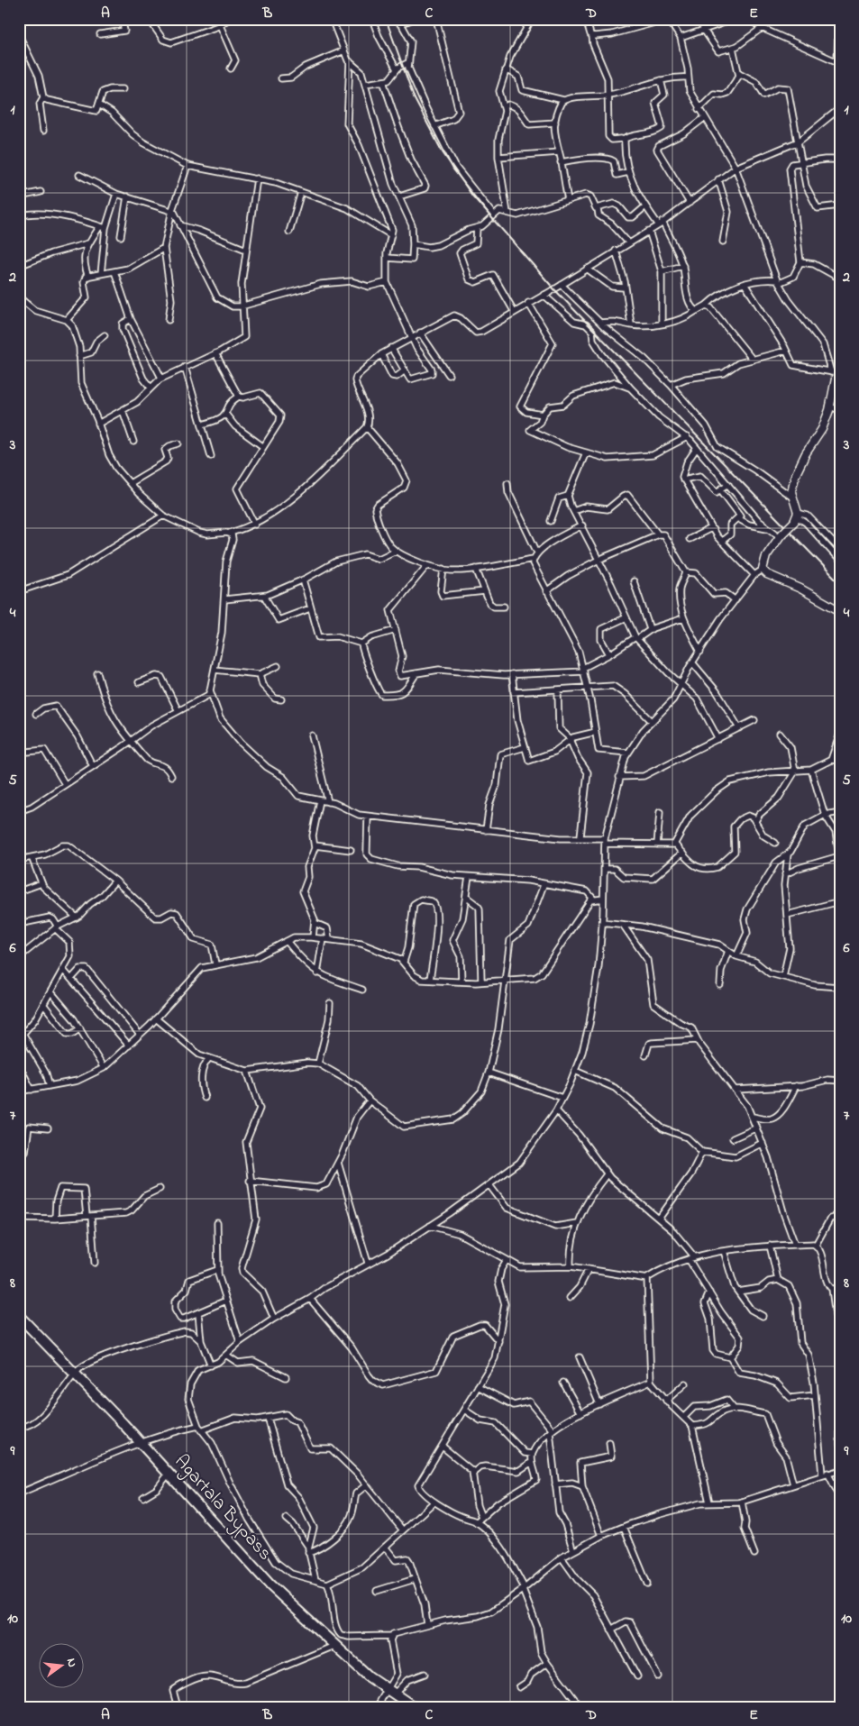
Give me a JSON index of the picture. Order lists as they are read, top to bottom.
{
  "streets": {
    "highway": ["Agartala Bypass"]
  },
  "north": "right",
  "grid": {
    "columns": [
      "A",
      "B",
      "C",
      "D",
      "E"
    ],
    "rows": [
      "1",
      "2",
      "3",
      "4",
      "5",
      "6",
      "7",
      "8",
      "9",
      "10"
    ]
  }
}
